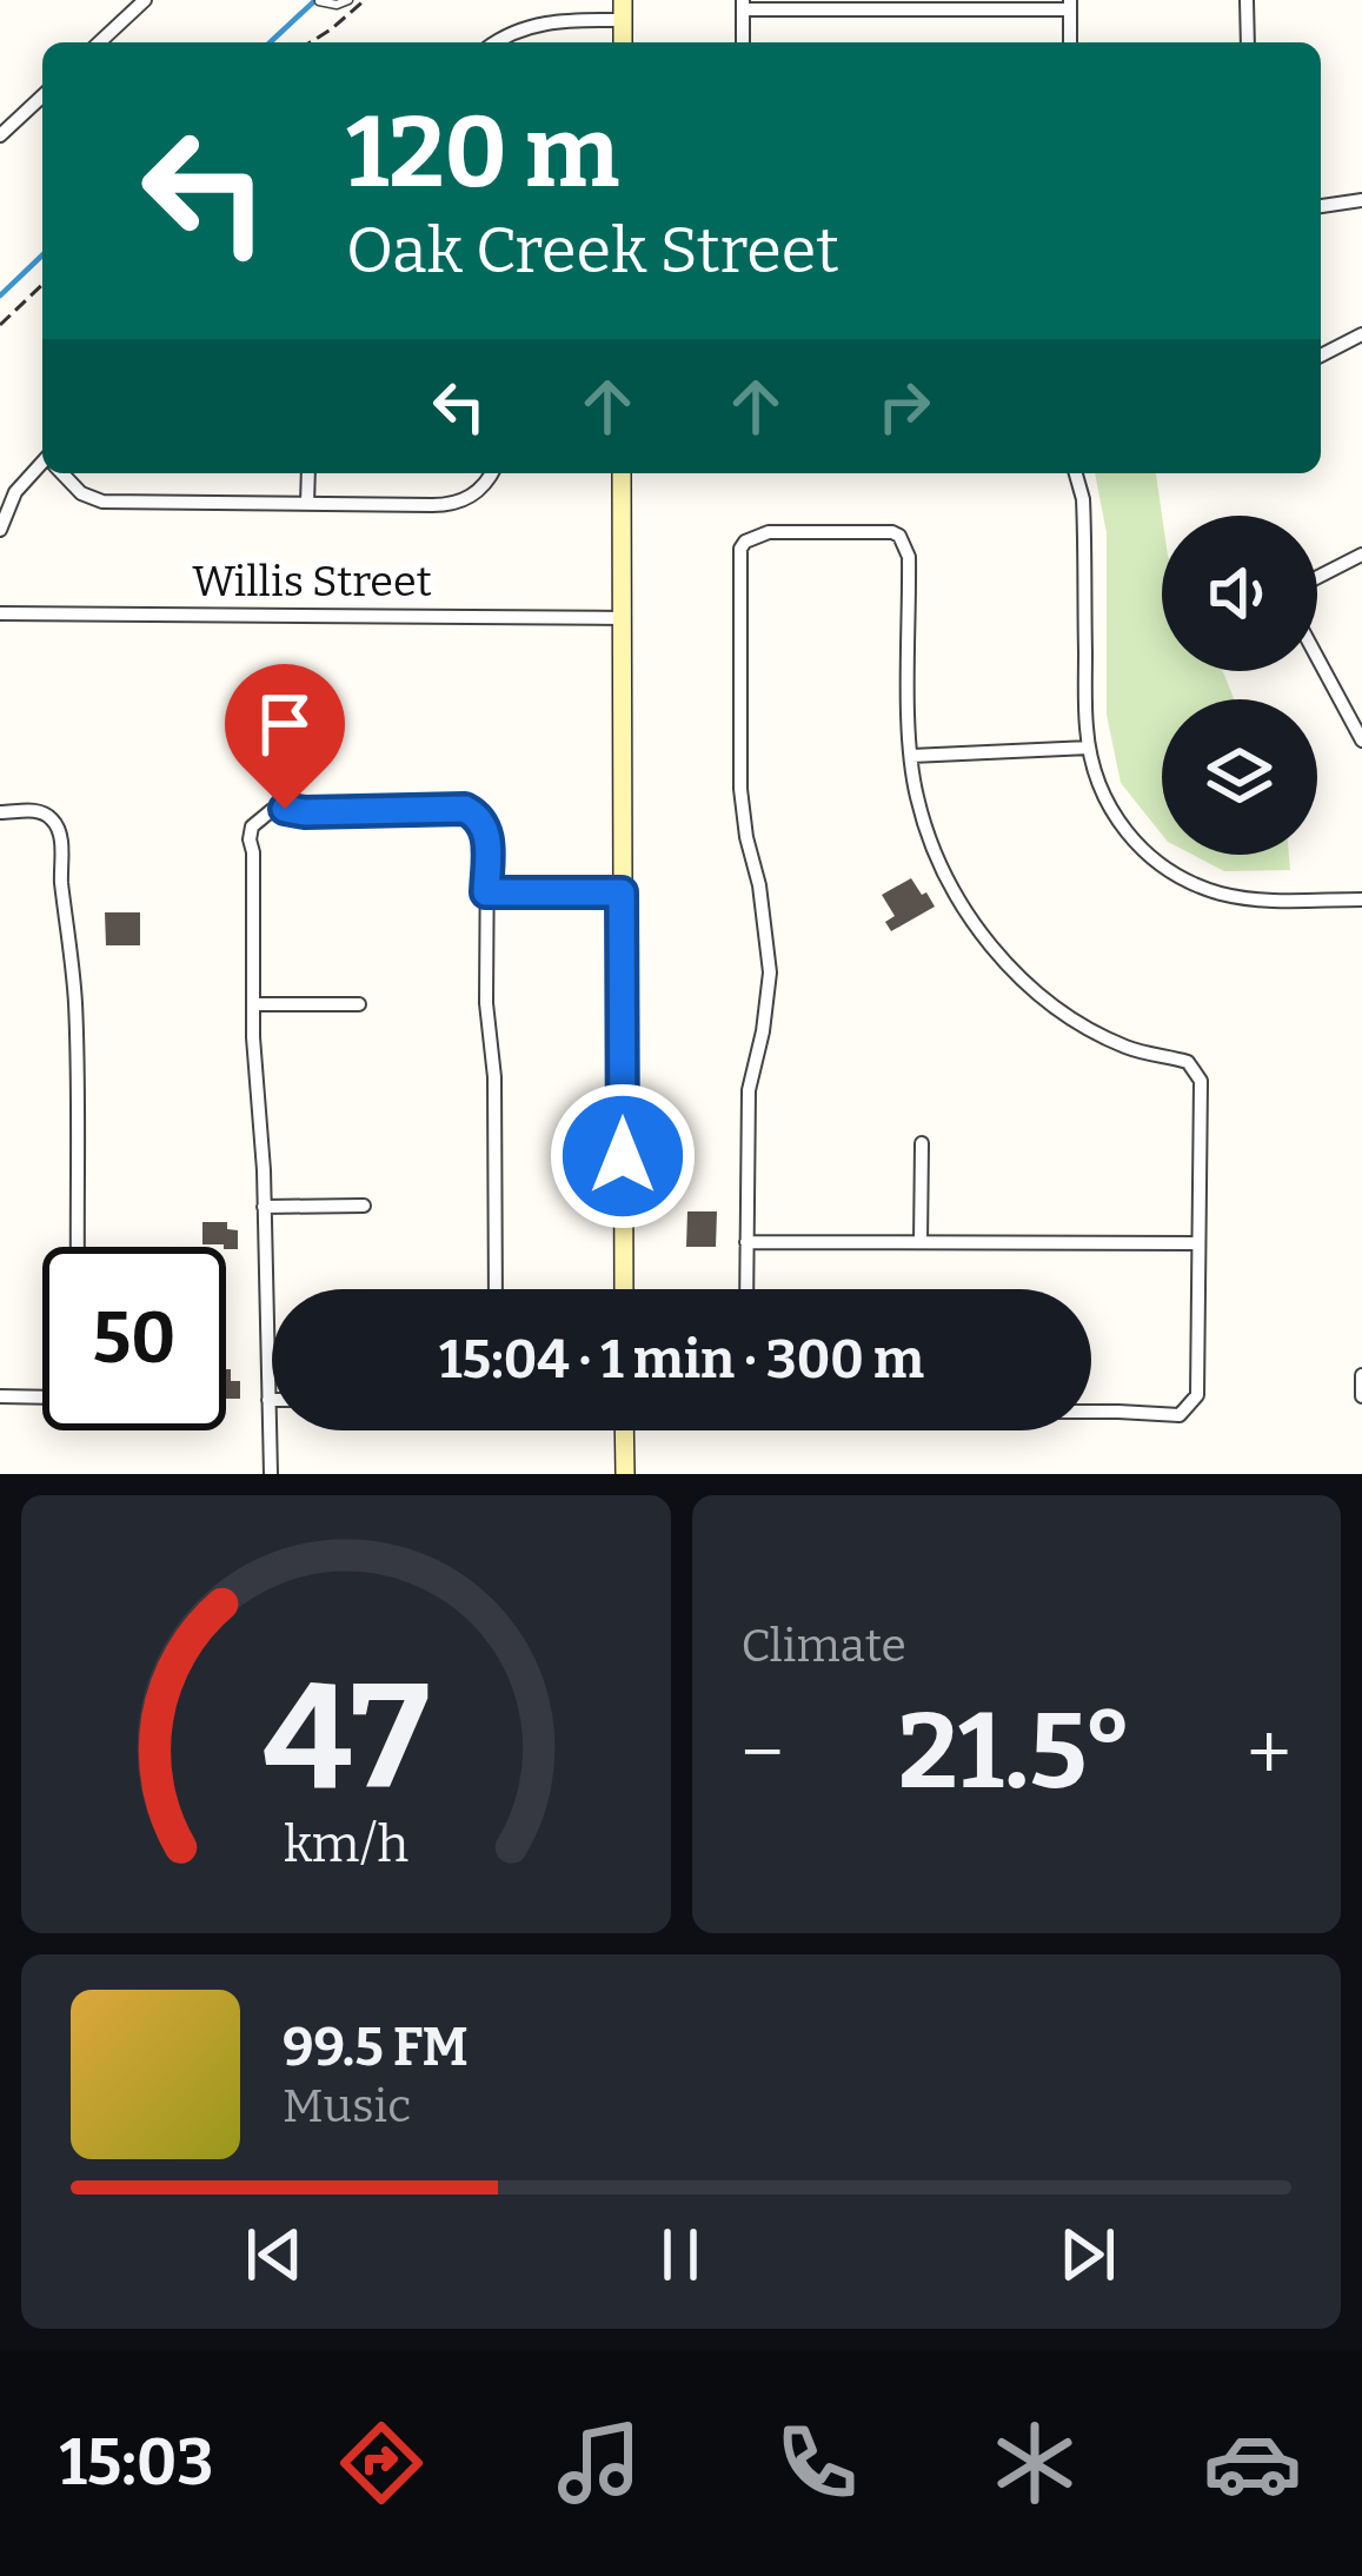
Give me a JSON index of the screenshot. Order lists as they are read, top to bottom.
{
  "streets": {
    "street": ["Willis Street"]
  },
  "page": {
    "turn": ["120 m", "Oak Creek Street"],
    "limit": "50",
    "trip": "15:04 · 1 min · 300 m",
    "tile": "Climate",
    "heat": ["−", "21.5°", "+"],
    "song": ["99.5 FM", "Music"],
    "tabs": "15:03",
    "gauge": ["47", "km/h"]
  }
}
